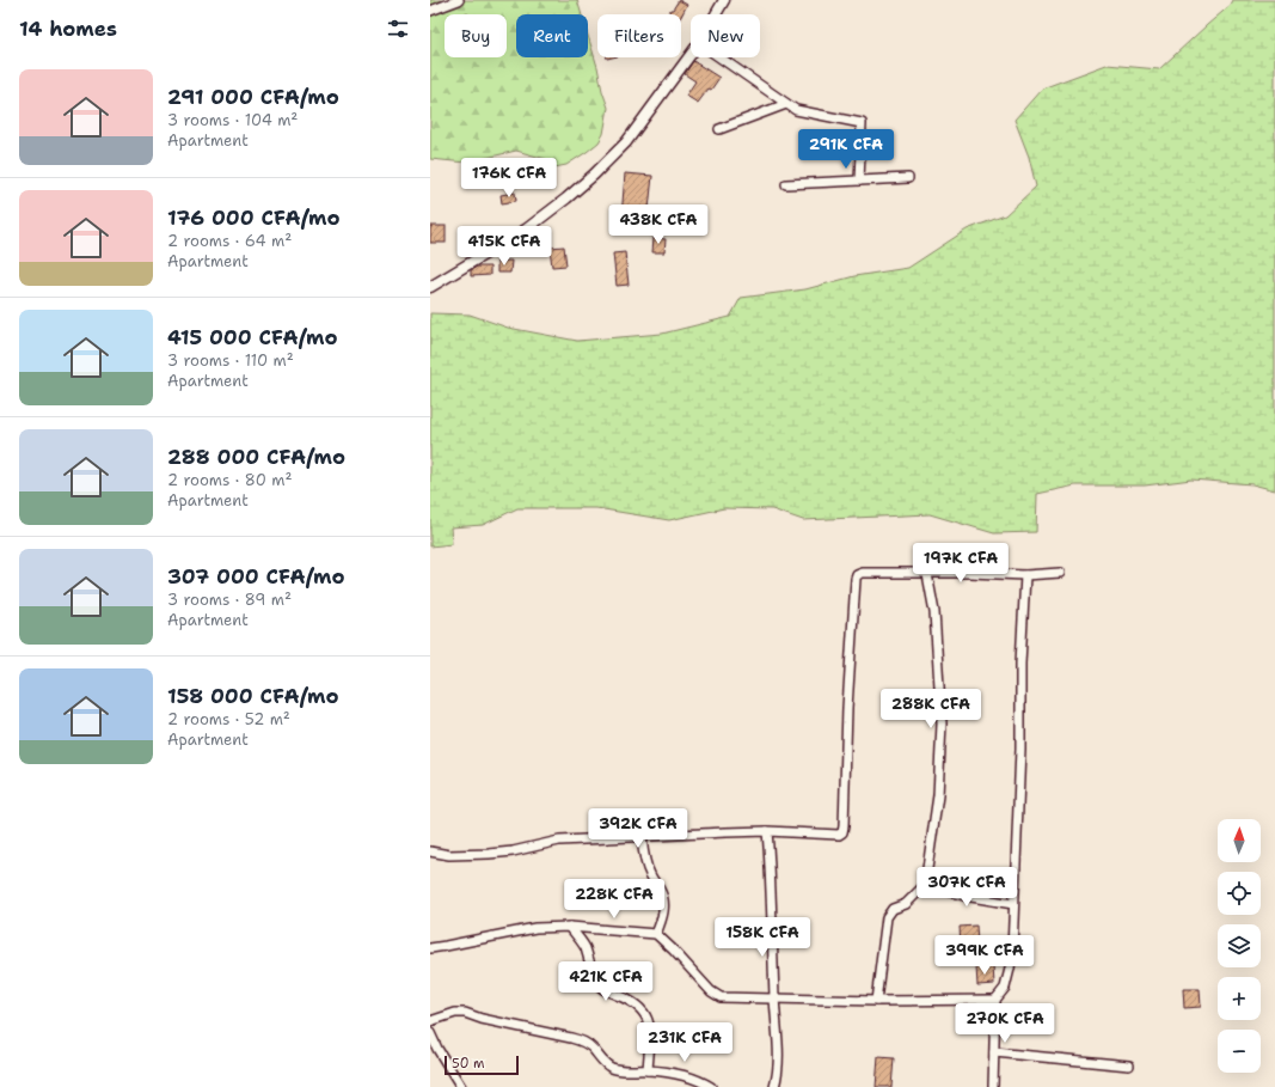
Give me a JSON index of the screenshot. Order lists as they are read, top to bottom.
{
  "scale_bar": "50 m",
  "north": "top",
  "page": {
    "heading": "14 homes",
    "chip": [
      "Buy",
      "Rent",
      "Filters",
      "New"
    ],
    "list": [
      {
        "name": "291 000 CFA/mo",
        "note": "3 rooms · 104 m² · Apartment"
      },
      {
        "name": "176 000 CFA/mo",
        "note": "2 rooms · 64 m² · Apartment"
      },
      {
        "name": "415 000 CFA/mo",
        "note": "3 rooms · 110 m² · Apartment"
      },
      {
        "name": "288 000 CFA/mo",
        "note": "2 rooms · 80 m² · Apartment"
      },
      {
        "name": "307 000 CFA/mo",
        "note": "3 rooms · 89 m² · Apartment"
      },
      {
        "name": "158 000 CFA/mo",
        "note": "2 rooms · 52 m² · Apartment"
      }
    ],
    "price": [
      "291K CFA",
      "176K CFA",
      "438K CFA",
      "415K CFA",
      "197K CFA",
      "288K CFA",
      "392K CFA",
      "307K CFA",
      "228K CFA",
      "158K CFA",
      "399K CFA",
      "421K CFA",
      "270K CFA",
      "231K CFA"
    ],
    "map_buttons": ["+", "−"],
    "scale": "50 m"
  }
}
